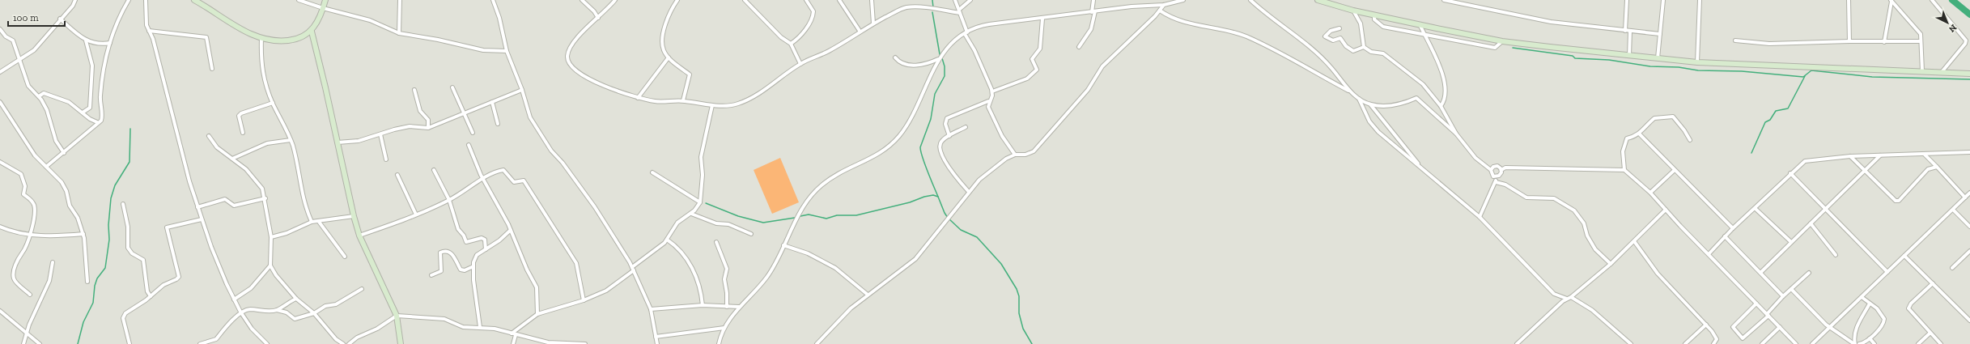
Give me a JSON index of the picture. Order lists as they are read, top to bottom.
{
  "scale_bar": "100 m",
  "north": "bottom right"
}
